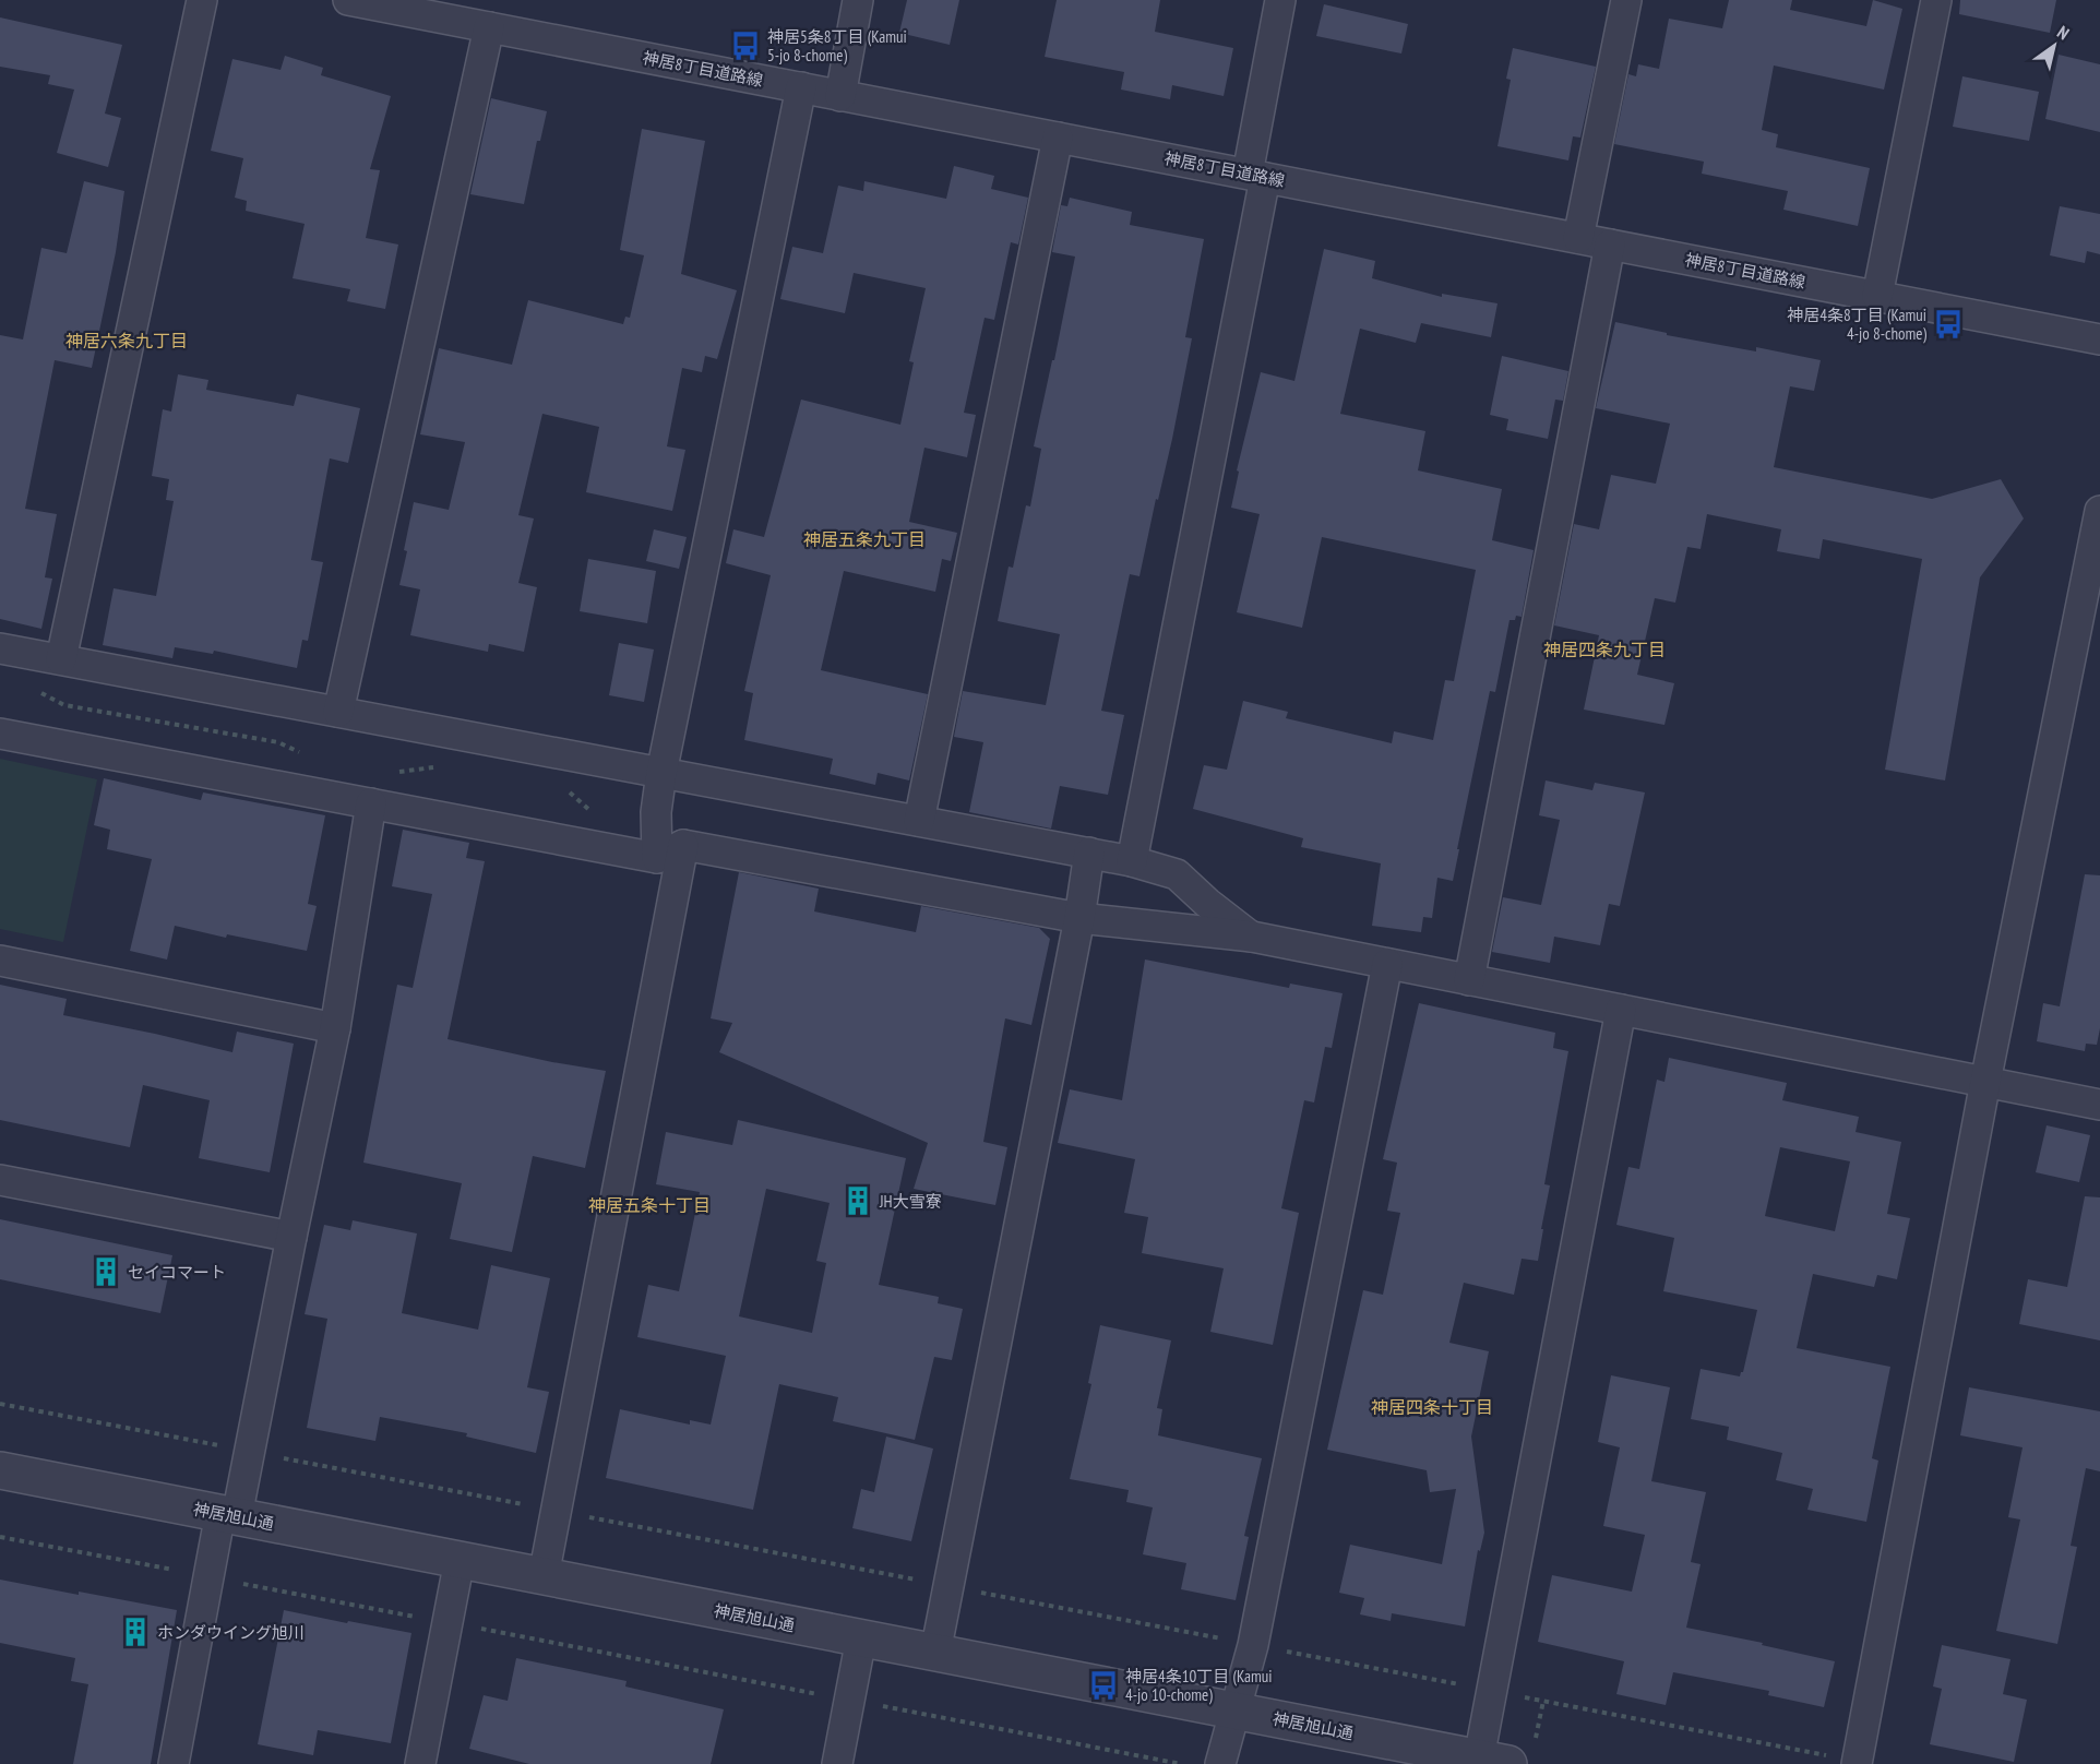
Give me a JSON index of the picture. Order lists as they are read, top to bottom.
{
  "streets": {
    "street": ["神居8丁目道路線", "神居旭山通"]
  },
  "districts": [
    "神居六条九丁目",
    "神居五条九丁目",
    "神居四条九丁目",
    "神居五条十丁目",
    "神居四条十丁目"
  ],
  "places": {
    "bus stop": ["神居5条8丁目 (Kamui 5-jo 8-chome)", "神居4条8丁目 (Kamui 4-jo 8-chome)", "神居4条10丁目 (Kamui 4-jo 10-chome)"],
    "building": ["JH大雪寮", "セイコマート", "ホンダウイング旭川"]
  },
  "north": "top right"
}
